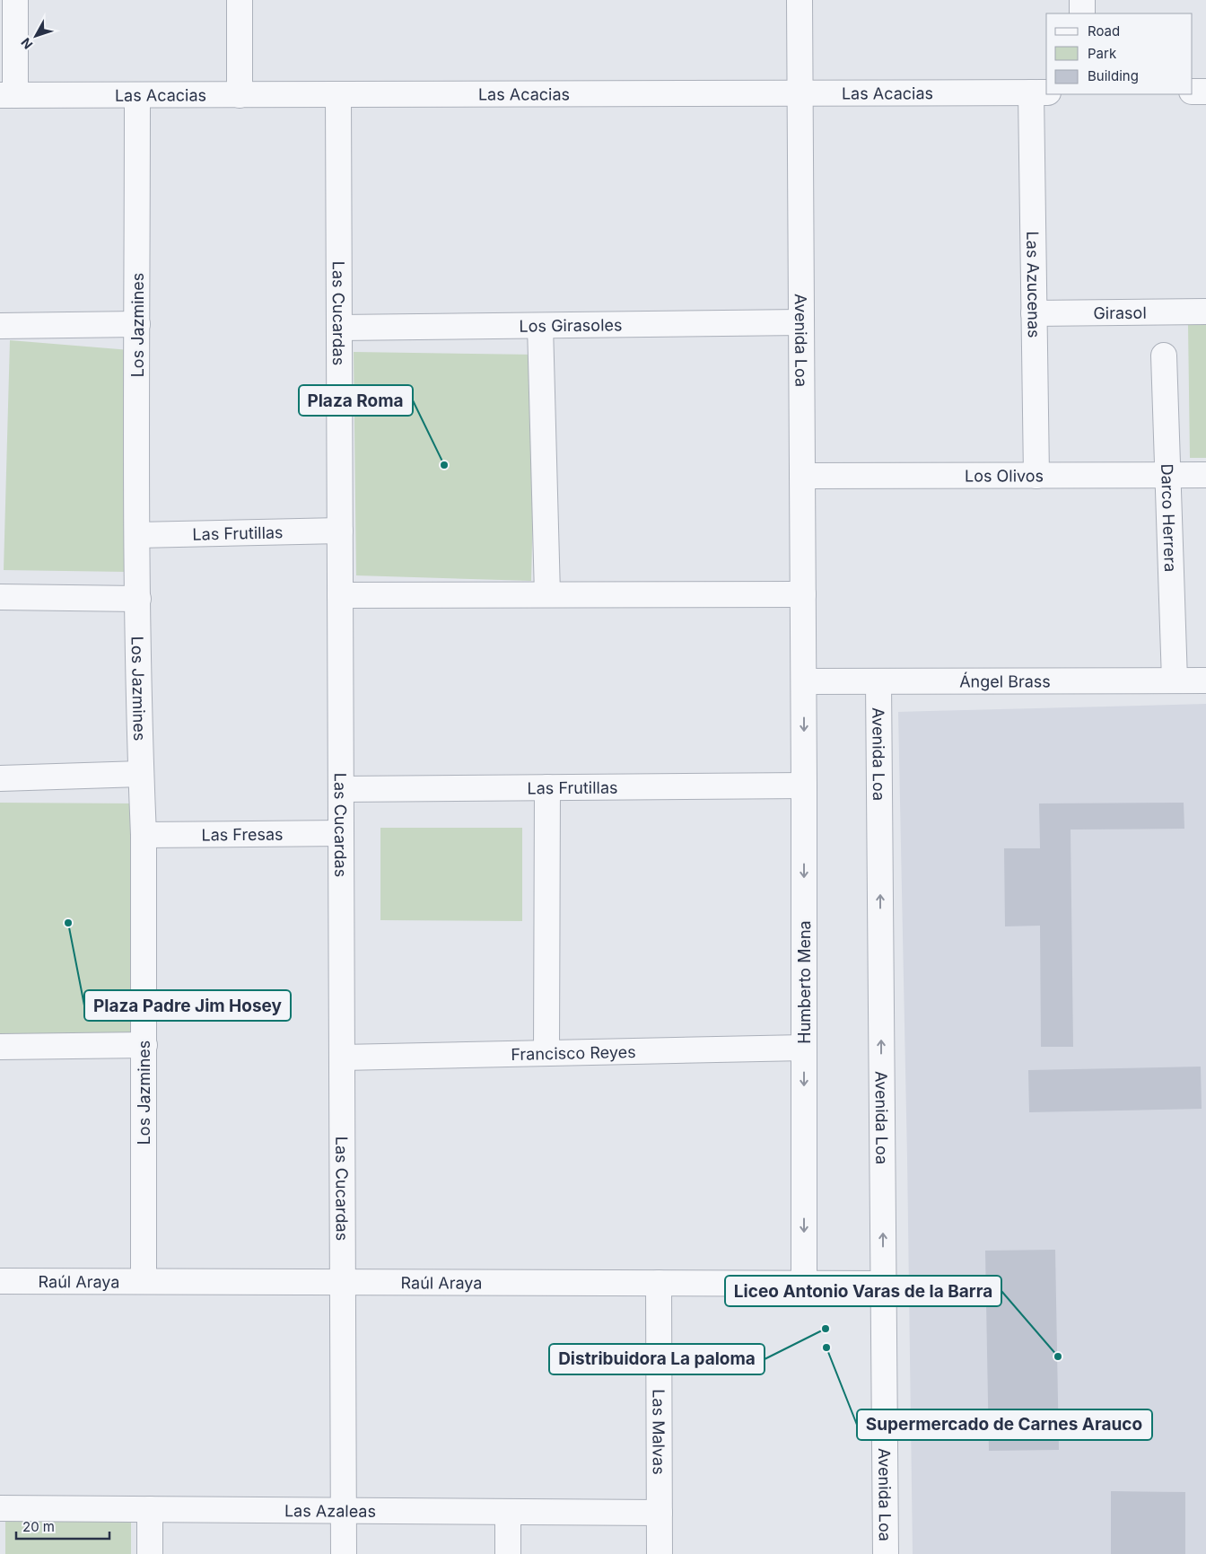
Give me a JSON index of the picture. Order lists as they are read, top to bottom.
{
  "streets": {
    "street": [
      "Las Acacias",
      "Las Azucenas",
      "Las Cucardas",
      "Girasol",
      "Los Jazmines",
      "Los Girasoles",
      "Avenida Loa",
      "Los Olivos",
      "Darco Herrera",
      "Las Frutillas",
      "Ángel Brass",
      "Las Fresas",
      "Humberto Mena",
      "Francisco Reyes",
      "Raúl Araya",
      "Las Malvas",
      "Las Azaleas"
    ]
  },
  "crossings": [
    ["Las Acacias", "Las Azucenas"],
    ["Las Acacias", "Las Cucardas"],
    ["Las Acacias", "Los Jazmines"],
    ["Las Acacias", "Avenida Loa"],
    ["Las Azucenas", "Girasol"],
    ["Las Azucenas", "Los Olivos"],
    ["Las Cucardas", "Los Girasoles"],
    ["Las Cucardas", "Las Frutillas"],
    ["Las Cucardas", "Las Fresas"],
    ["Las Cucardas", "Francisco Reyes"],
    ["Las Cucardas", "Raúl Araya"],
    ["Las Cucardas", "Las Azaleas"],
    ["Los Jazmines", "Las Frutillas"],
    ["Los Jazmines", "Las Fresas"],
    ["Los Jazmines", "Raúl Araya"],
    ["Los Girasoles", "Avenida Loa"],
    ["Avenida Loa", "Los Olivos"],
    ["Avenida Loa", "Ángel Brass"],
    ["Avenida Loa", "Humberto Mena"],
    ["Avenida Loa", "Raúl Araya"],
    ["Los Olivos", "Darco Herrera"],
    ["Darco Herrera", "Ángel Brass"],
    ["Las Frutillas", "Humberto Mena"],
    ["Ángel Brass", "Humberto Mena"],
    ["Humberto Mena", "Francisco Reyes"],
    ["Humberto Mena", "Raúl Araya"],
    ["Raúl Araya", "Las Malvas"],
    ["Las Malvas", "Las Azaleas"]
  ],
  "one_way": ["Avenida Loa", "Humberto Mena"],
  "places": [
    "Plaza Roma",
    "Plaza Padre Jim Hosey",
    "Distribuidora La paloma",
    "Supermercado de Carnes Arauco",
    "Liceo Antonio Varas de la Barra"
  ],
  "legend": ["Road", "Park", "Building"],
  "scale_bar": "20 m",
  "north": "bottom left"
}
